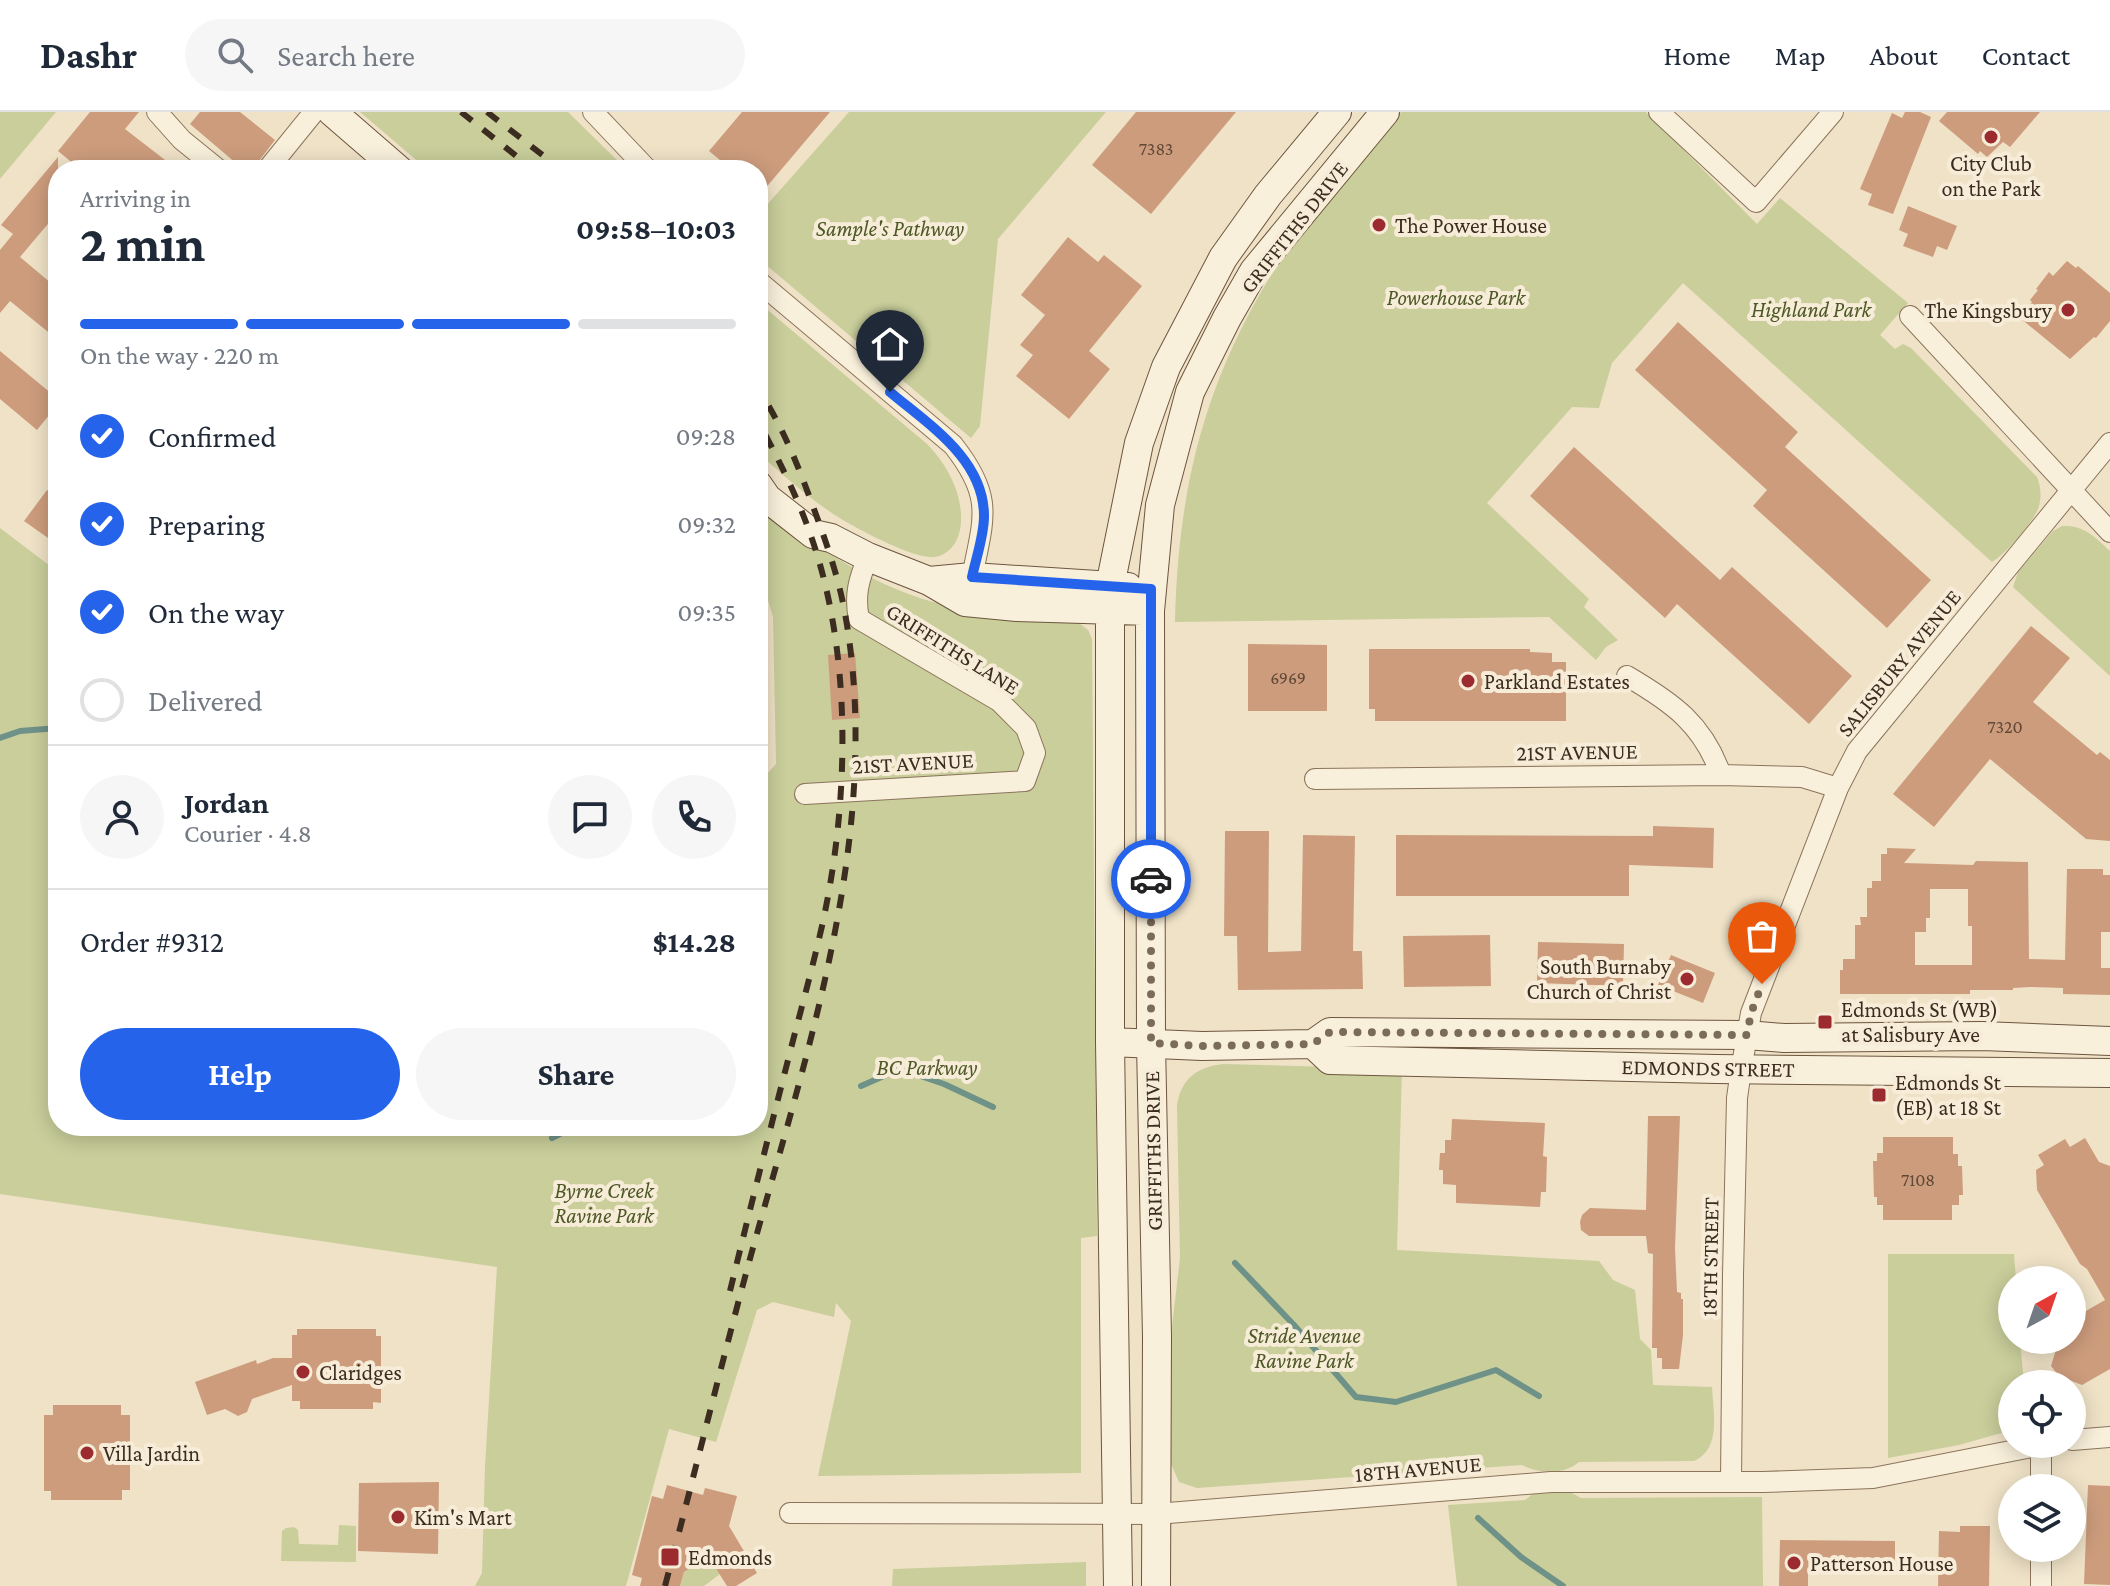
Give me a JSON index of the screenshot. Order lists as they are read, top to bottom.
{
  "streets": {
    "main road": ["GRIFFITHS DRIVE", "EDMONDS STREET"],
    "street": [
      "GRIFFITHS LANE",
      "SALISBURY AVENUE",
      "21ST AVENUE",
      "18TH STREET",
      "18TH AVENUE"
    ]
  },
  "crossings": [
    ["GRIFFITHS DRIVE", "EDMONDS STREET"],
    ["GRIFFITHS DRIVE", "18TH AVENUE"],
    ["GRIFFITHS LANE", "21ST AVENUE"],
    ["SALISBURY AVENUE", "21ST AVENUE"],
    ["SALISBURY AVENUE", "EDMONDS STREET"],
    ["SALISBURY AVENUE", "18TH STREET"],
    ["EDMONDS STREET", "18TH STREET"],
    ["18TH STREET", "18TH AVENUE"]
  ],
  "parks": [
    "Sample's Pathway",
    "Powerhouse Park",
    "Highland Park",
    "BC Parkway",
    "Byrne Creek Ravine Park",
    "Stride Avenue Ravine Park"
  ],
  "places": {
    "other": [
      "City Club on the Park",
      "The Power House",
      "The Kingsbury",
      "Parkland Estates",
      "South Burnaby Church of Christ",
      "Claridges",
      "Villa Jardin",
      "Kim's Mart",
      "Patterson House"
    ],
    "transit": ["Edmonds St (WB) at Salisbury Ave", "Edmonds St (EB) at 18 St", "Edmonds"]
  },
  "house_numbers": [
    "7383",
    "6969",
    "7320",
    "7108"
  ],
  "north": "top right",
  "page": {
    "header": "Dashr",
    "search": "Search here",
    "nav": [
      "Home",
      "Map",
      "About",
      "Contact"
    ],
    "heading": ["2 min", "Arriving in", "09:58–10:03"],
    "panel": [
      "Jordan",
      "Courier · 4.8",
      "Order #9312",
      "$14.28"
    ],
    "bar": "On the way · 220 m",
    "list": [
      ["Confirmed", "09:28"],
      ["Preparing", "09:32"],
      ["On the way", "09:35"],
      "Delivered"
    ],
    "buttons": ["Help", "Share"]
  }
}
